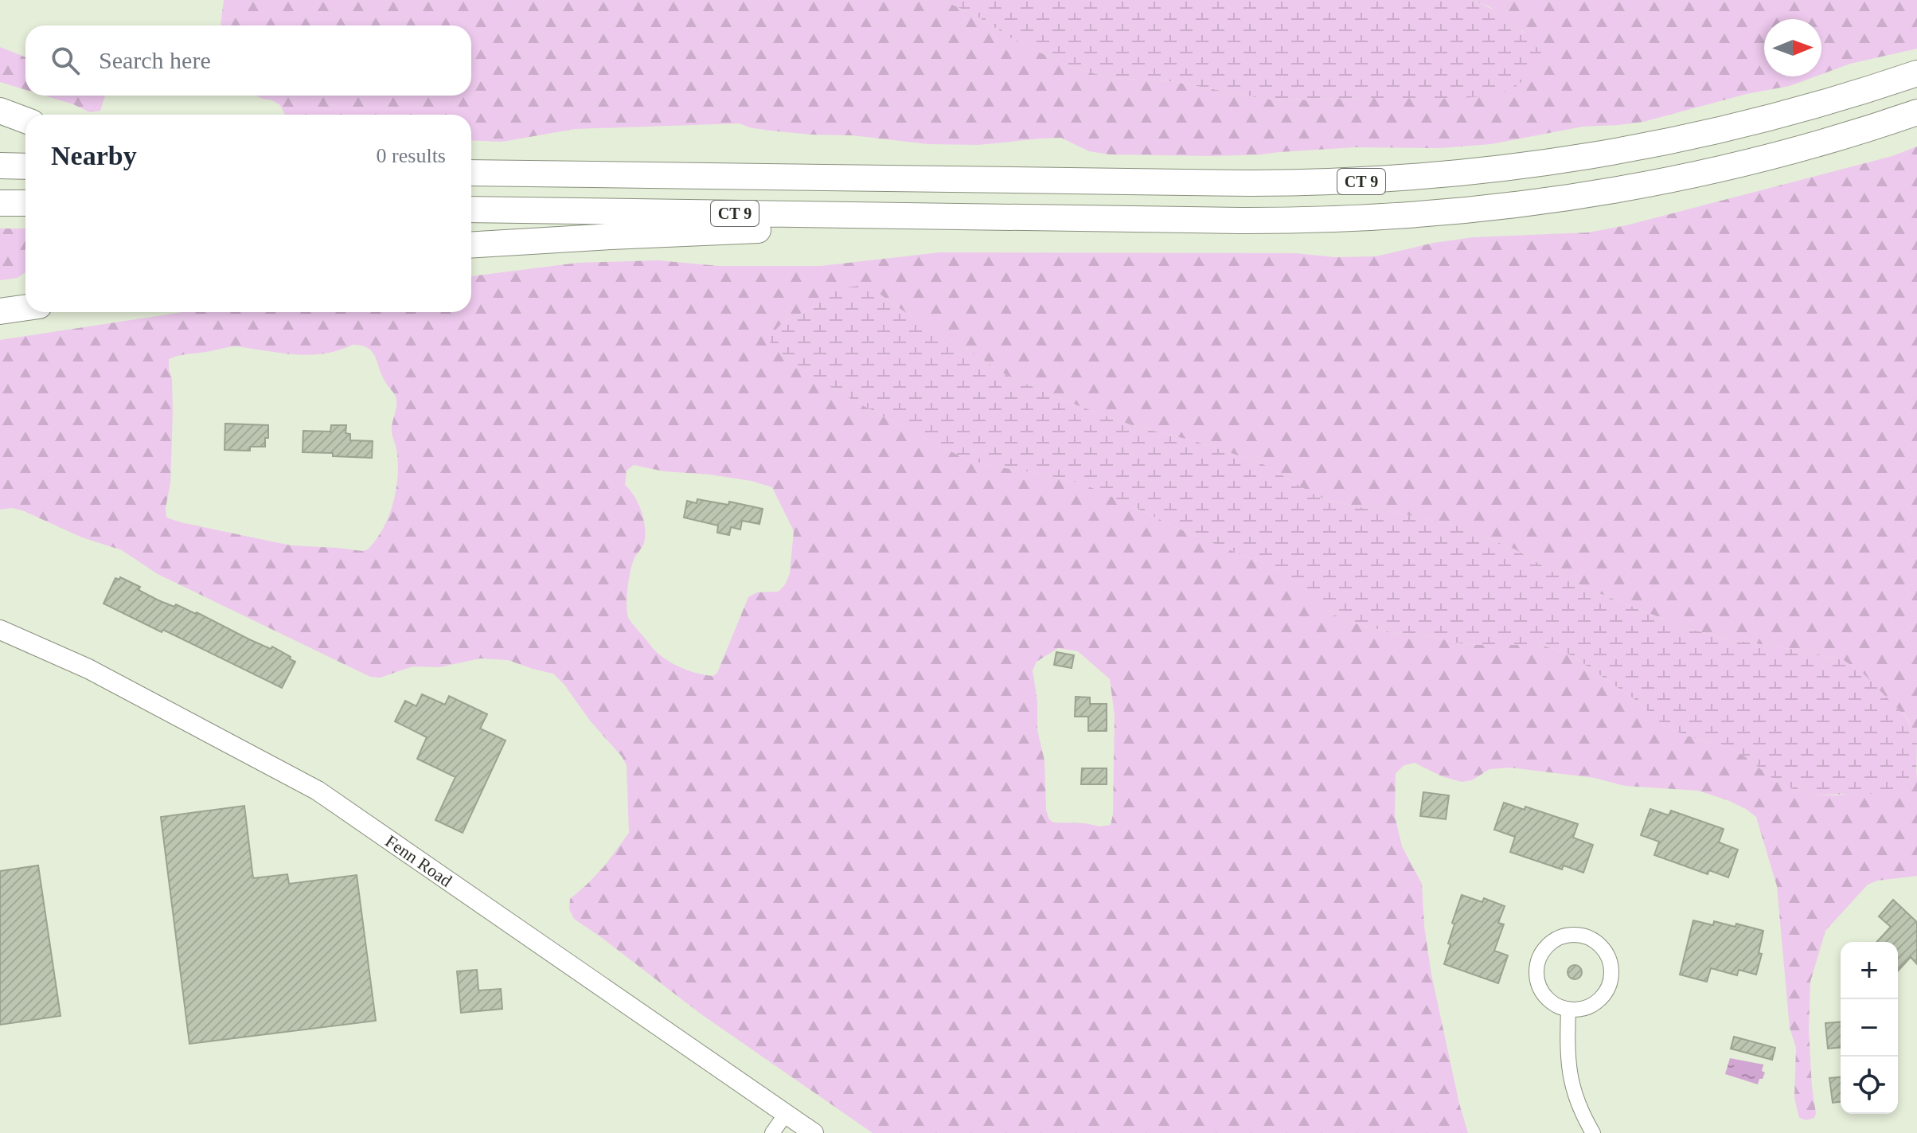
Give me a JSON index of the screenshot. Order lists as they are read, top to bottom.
{
  "streets": {
    "highway": ["CT 9"],
    "street": ["Fenn Road"]
  },
  "north": "right",
  "page": {
    "search": "Search here",
    "heading": ["Nearby", "0 results"],
    "map_buttons": ["+", "−"]
  }
}
